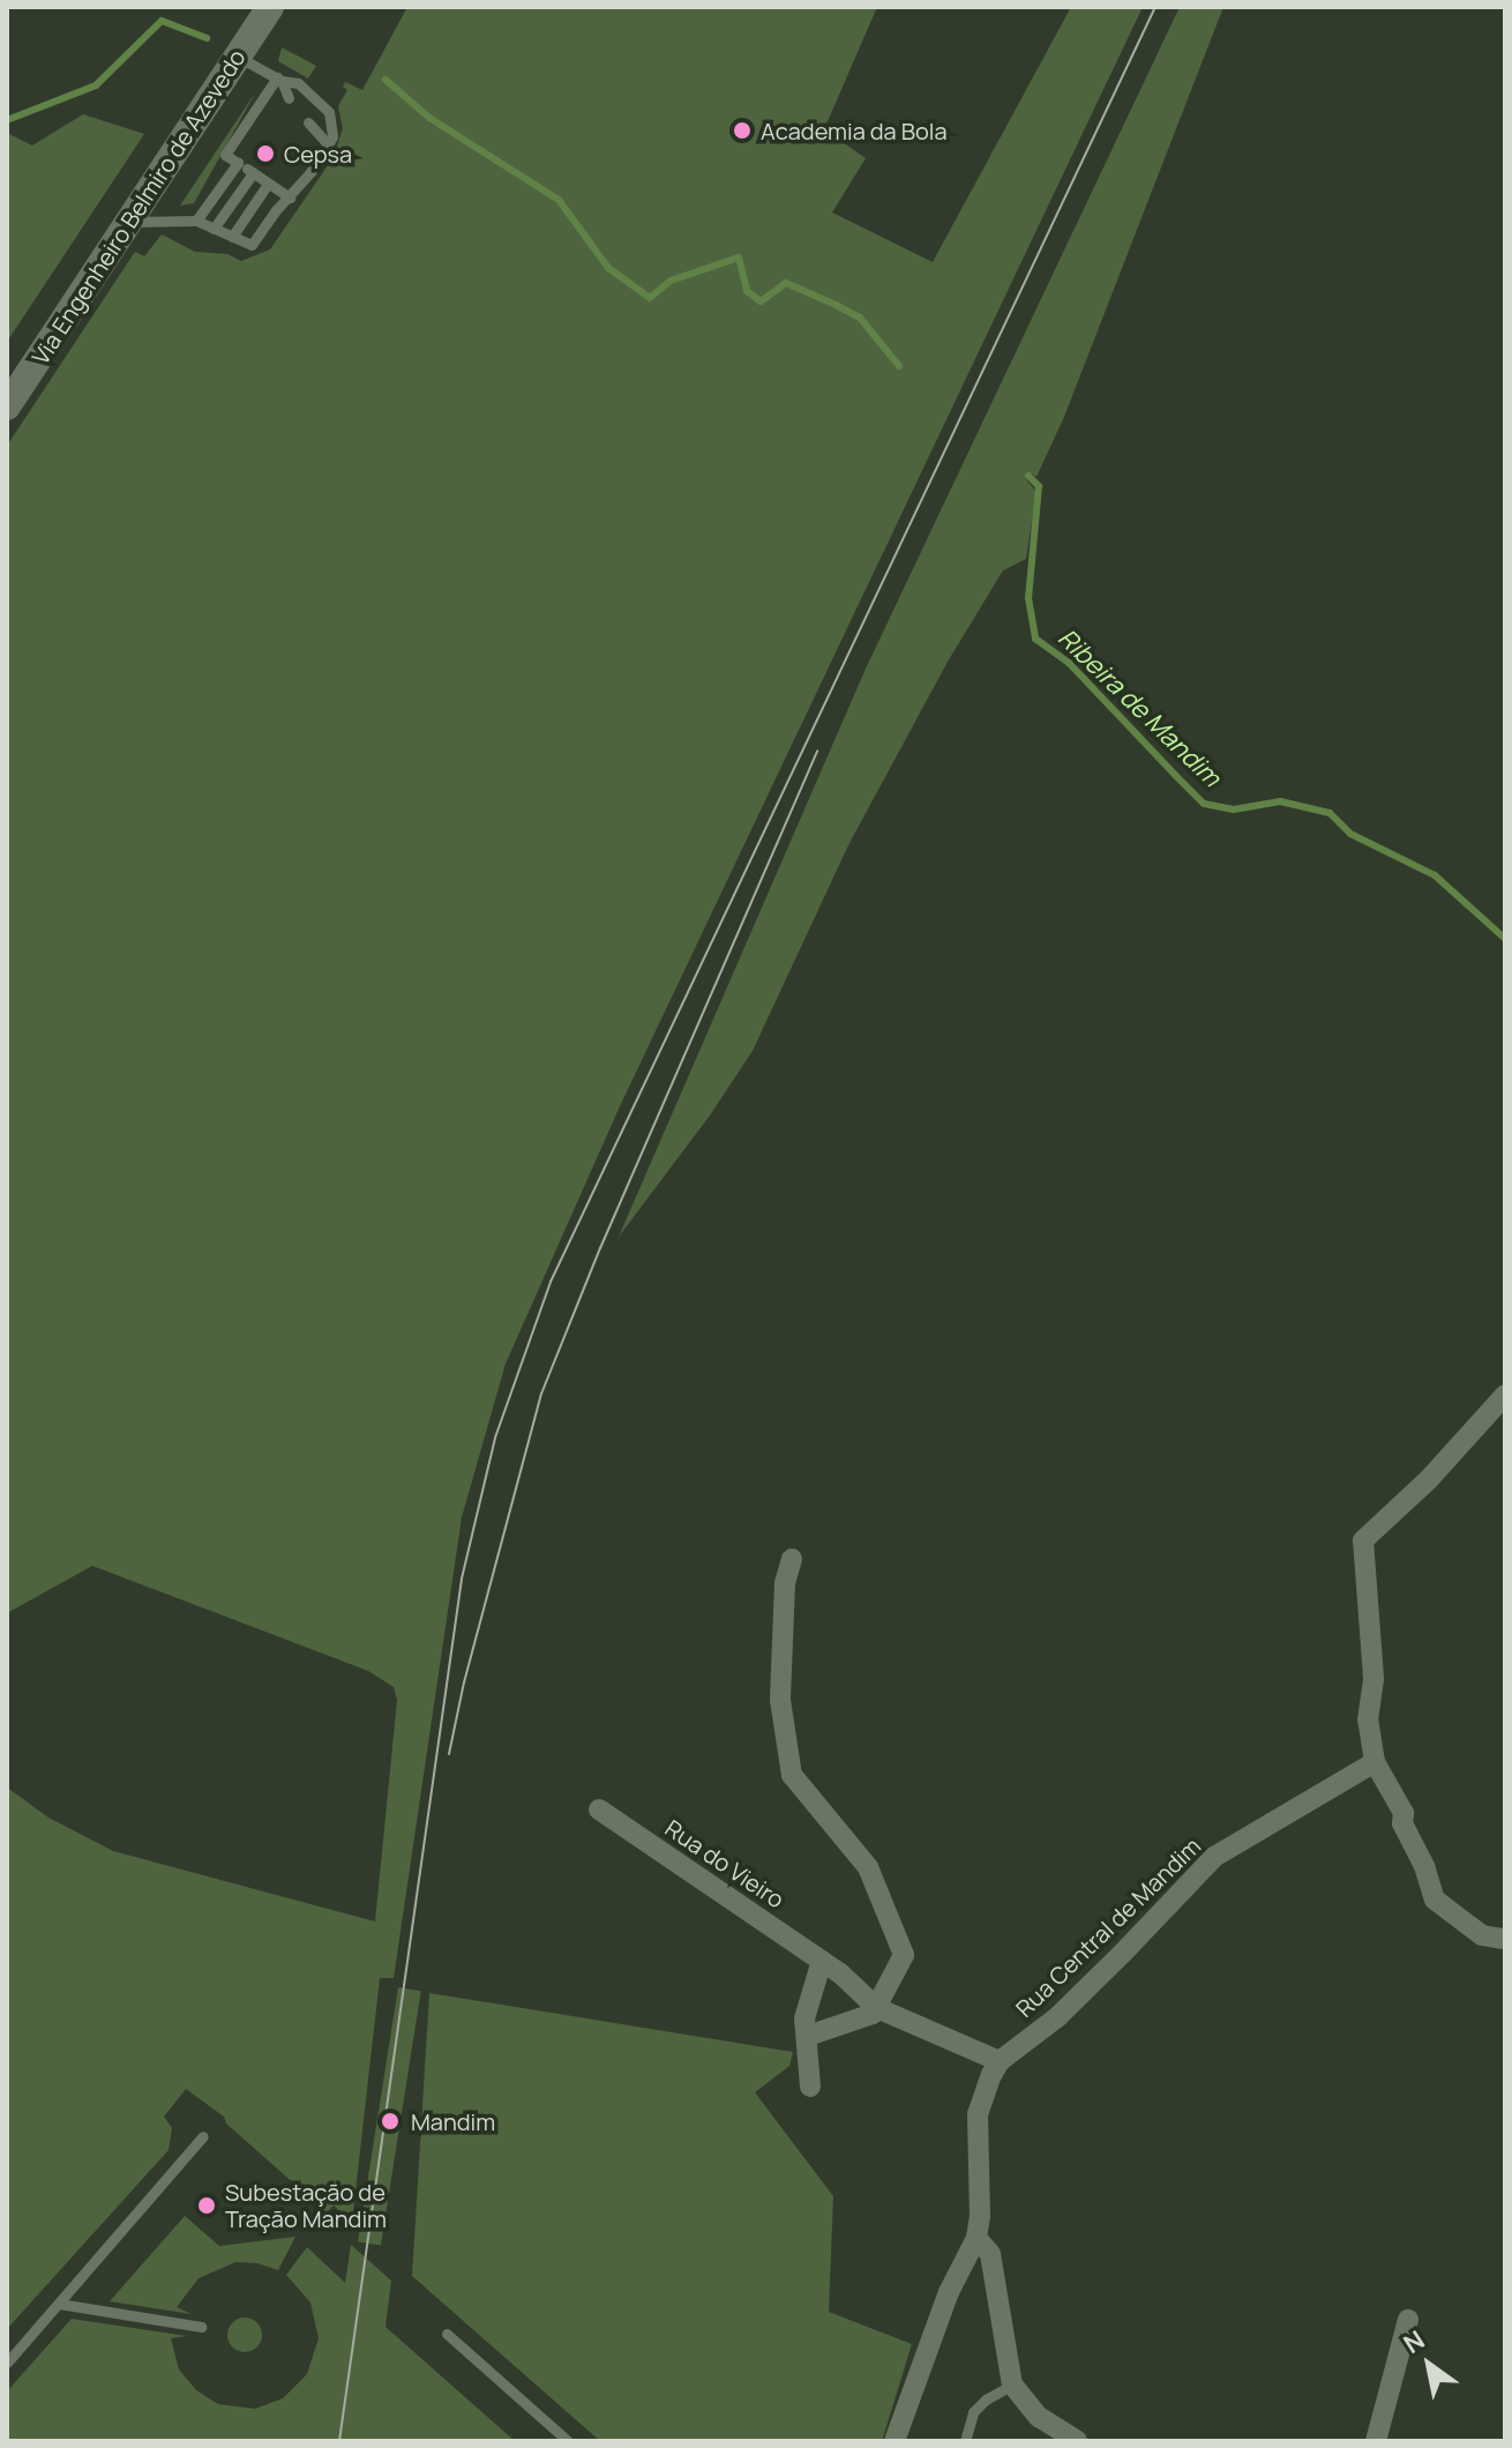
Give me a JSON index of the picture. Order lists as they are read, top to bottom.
{
  "streets": {
    "main road": ["Via Engenheiro Belmiro de Azevedo"],
    "street": ["Rua do Vieiro", "Rua Central de Mandim"]
  },
  "crossings": [
    ["Rua do Vieiro", "Rua Central de Mandim"]
  ],
  "water": ["Ribeira de Mandim"],
  "places": [
    "Academia da Bola",
    "Cepsa",
    "Mandim",
    "Subestação de Tração Mandim"
  ],
  "north": "top left"
}
